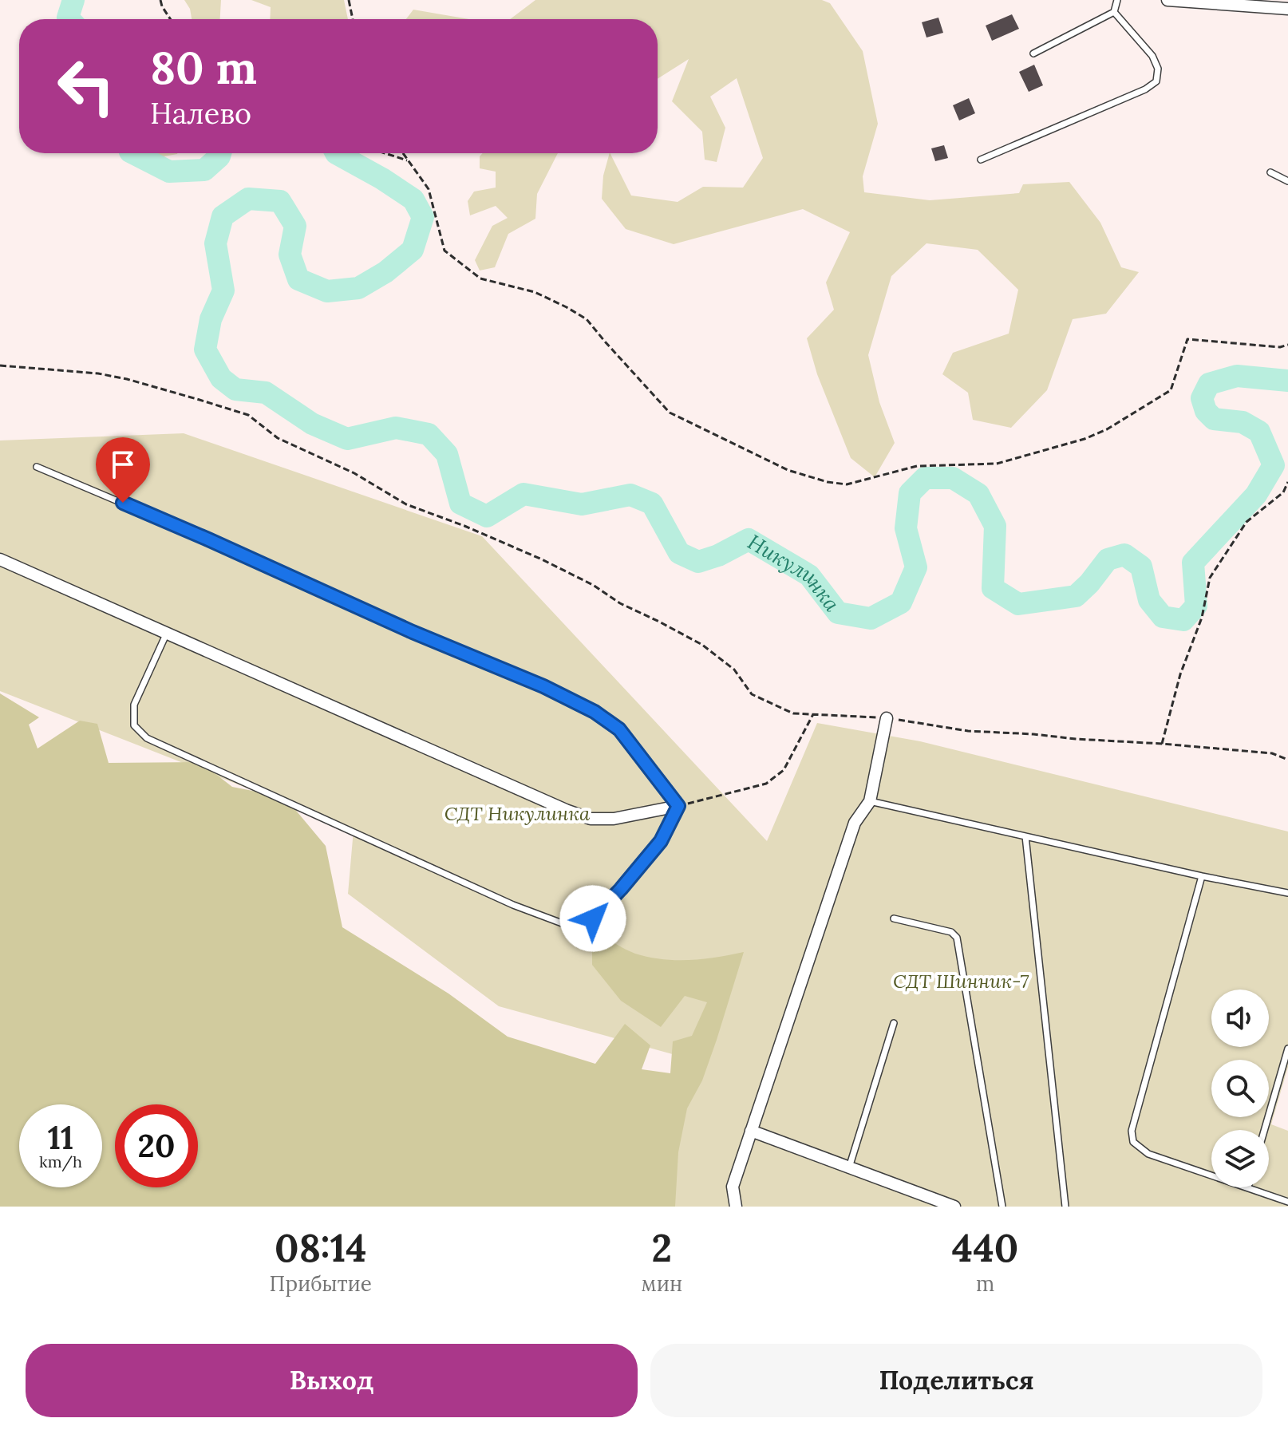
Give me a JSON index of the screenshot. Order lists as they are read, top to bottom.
{
  "water": ["Никулинка"],
  "parks": ["СДТ Никулинка", "СДТ Шинник-7"],
  "page": {
    "turn": ["80 m", "Налево"],
    "speed": "11 km/h",
    "limit": "20",
    "eta": [
      "08:14",
      "Прибытие",
      "2",
      "мин",
      "440",
      "m"
    ],
    "buttons": ["Выход", "Поделиться"]
  }
}
